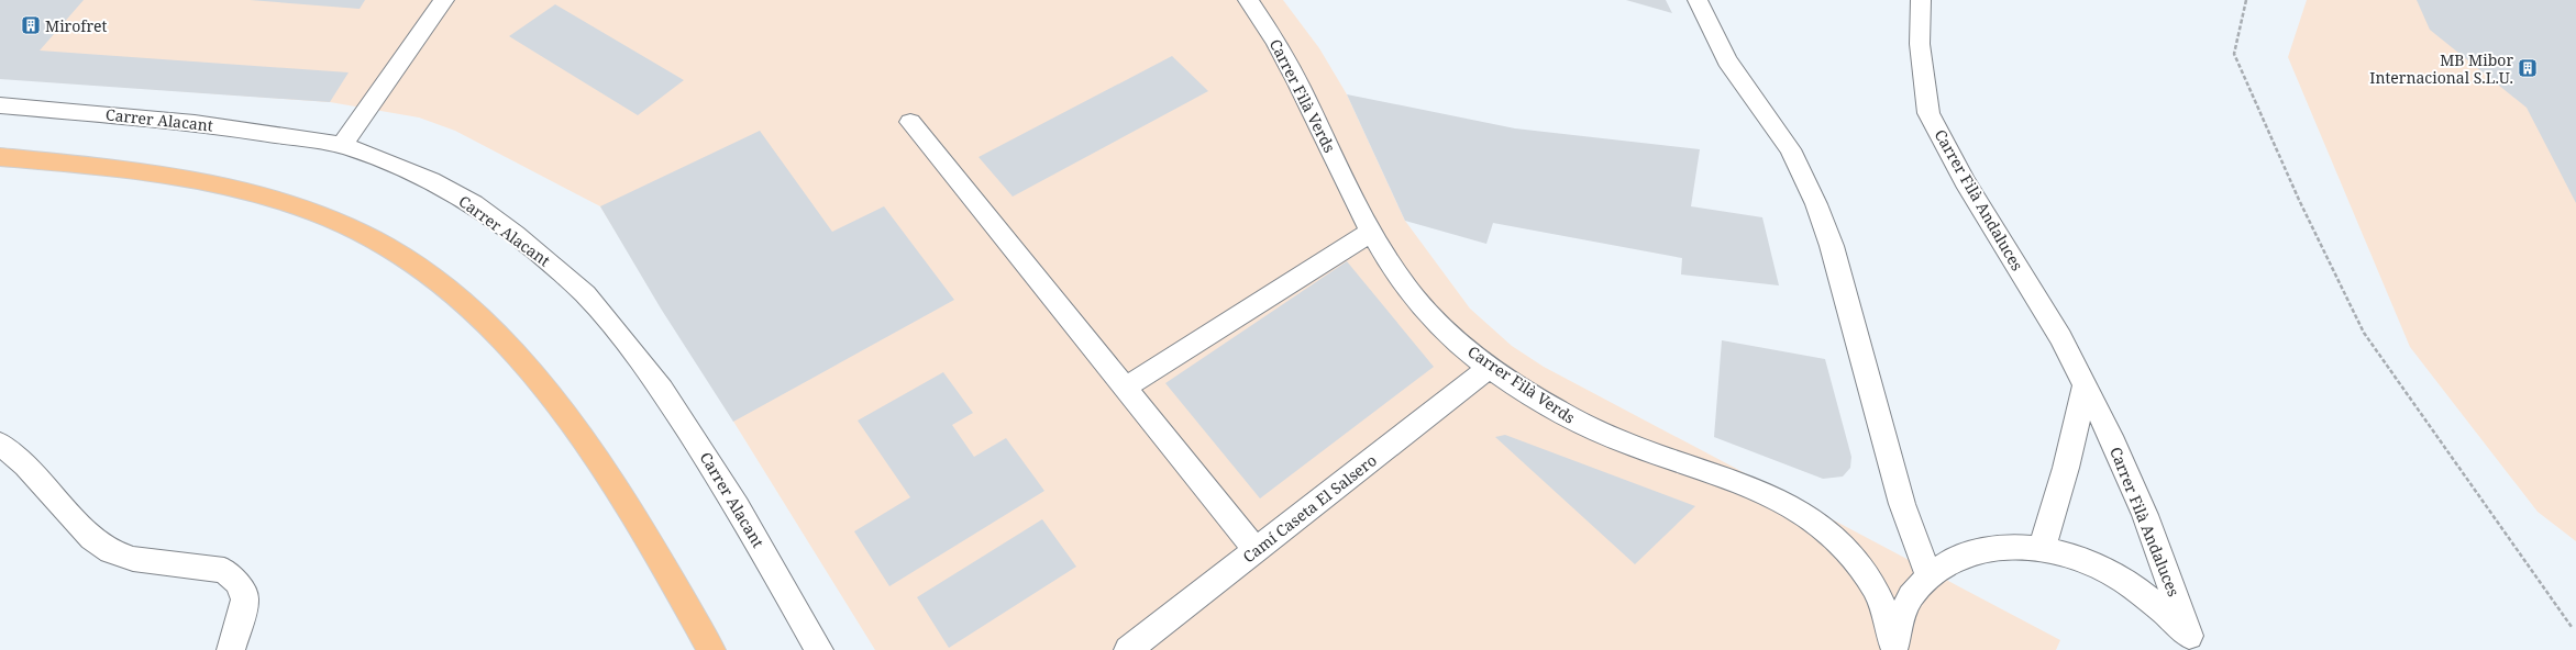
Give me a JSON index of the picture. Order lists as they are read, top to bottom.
{
  "streets": {
    "street": [
      "Carrer Filà Verds",
      "Carrer Alacant",
      "Carrer Filà Andaluces",
      "Camí Caseta El Salsero"
    ]
  },
  "crossings": [
    ["Carrer Filà Verds", "Camí Caseta El Salsero"]
  ],
  "places": {
    "building": ["Mirofret", "MB Mibor Internacional S.L.U."]
  }
}
